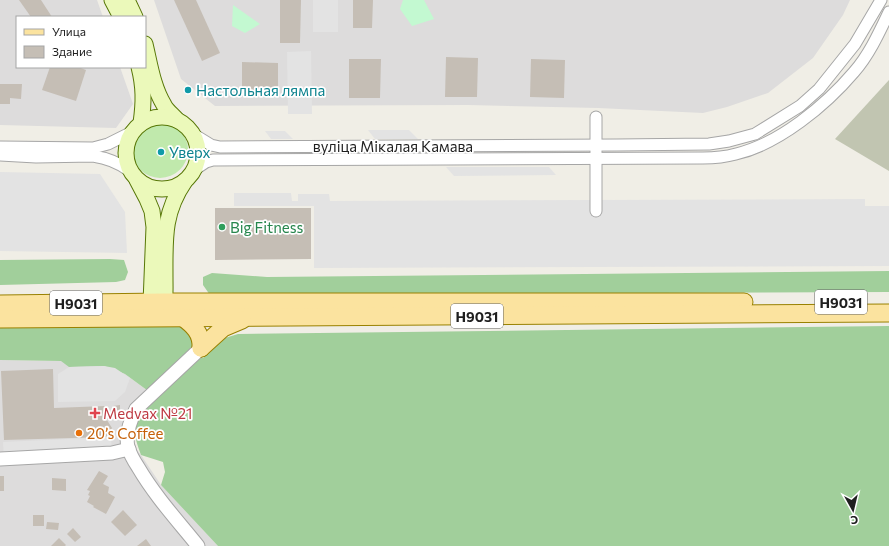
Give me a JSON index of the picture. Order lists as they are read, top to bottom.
{
  "streets": {
    "main road": ["Н9031"],
    "street": ["вуліца Мікалая Камава"]
  },
  "places": {
    "other": [
      "Настольная лямпа",
      "Уверх",
      "Big Fitness",
      "20’s Coffee"
    ],
    "health": ["Medvax №21"]
  },
  "legend": ["Улица", "Здание"],
  "north": "bottom"
}
